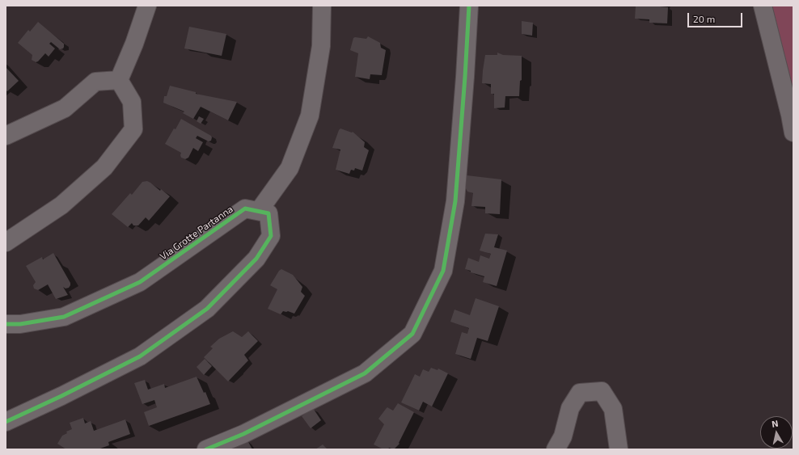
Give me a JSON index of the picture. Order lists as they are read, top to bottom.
{
  "streets": {
    "street": ["Via Grotte Partanna"]
  },
  "scale_bar": "20 m",
  "north": "top"
}
